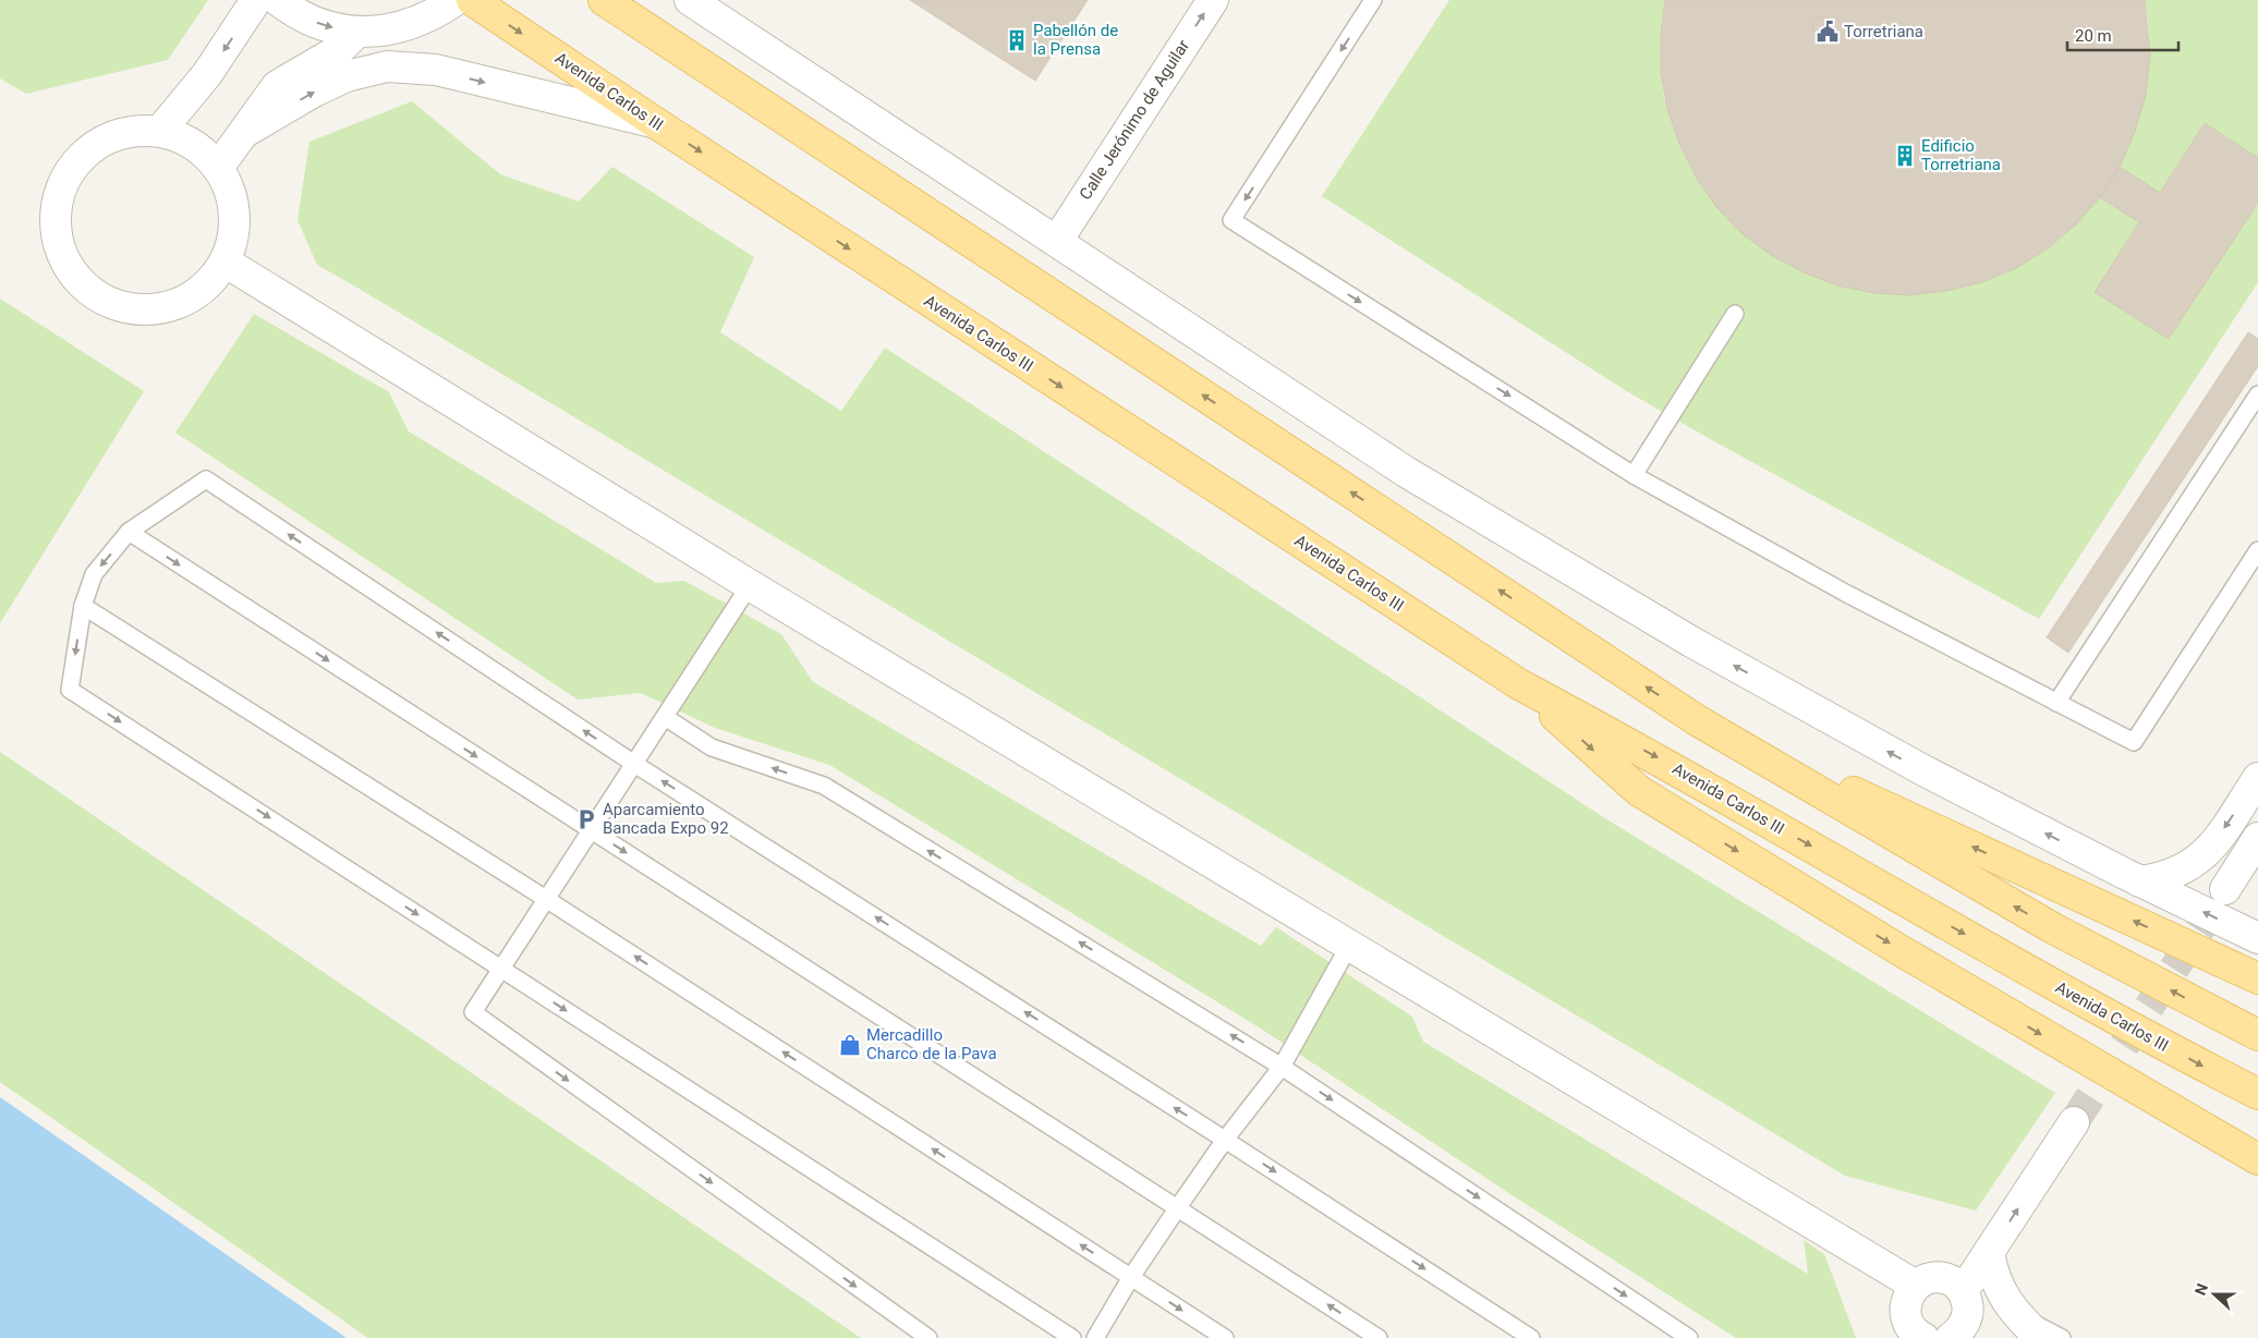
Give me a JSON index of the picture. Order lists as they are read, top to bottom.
{
  "streets": {
    "main road": ["Avenida Carlos III"],
    "street": ["Calle Jerónimo de Aguilar"]
  },
  "one_way": ["Calle Jerónimo de Aguilar"],
  "places": {
    "public building": ["Torretriana"],
    "building": ["Pabellón de la Prensa", "Edificio Torretriana"],
    "parking": ["Aparcamiento Bancada Expo 92"],
    "shop": ["Mercadillo Charco de la Pava"]
  },
  "scale_bar": "20 m",
  "north": "left"
}
